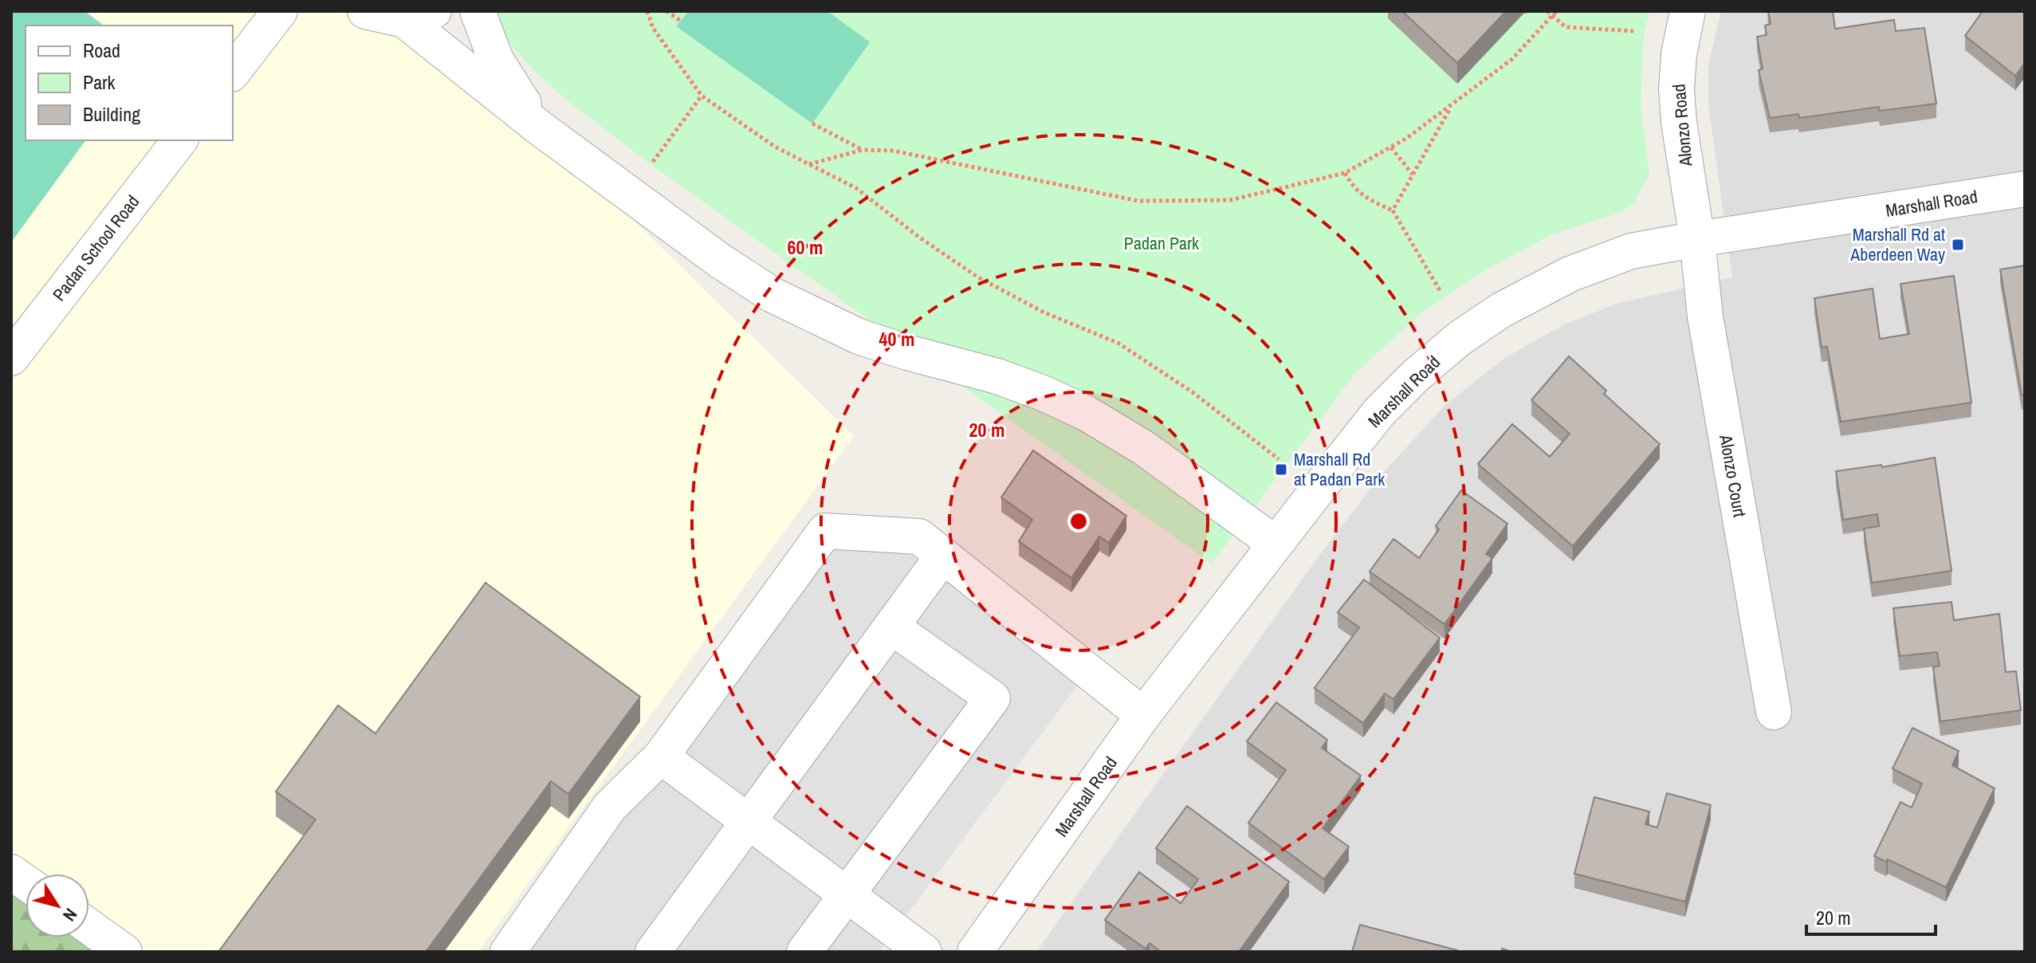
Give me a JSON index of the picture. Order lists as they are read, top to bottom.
{
  "streets": {
    "street": [
      "Alonzo Road",
      "Marshall Road",
      "Padan School Road",
      "Alonzo Court"
    ]
  },
  "crossings": [
    ["Alonzo Road", "Marshall Road"],
    ["Alonzo Road", "Alonzo Court"],
    ["Marshall Road", "Alonzo Court"]
  ],
  "parks": ["Padan Park"],
  "places": {
    "transit": ["Marshall Rd at Aberdeen Way", "Marshall Rd at Padan Park"]
  },
  "legend": ["Road", "Park", "Building"],
  "scale_bar": "20 m",
  "north": "bottom right",
  "rings": ["60 m", "40 m", "20 m"]
}
